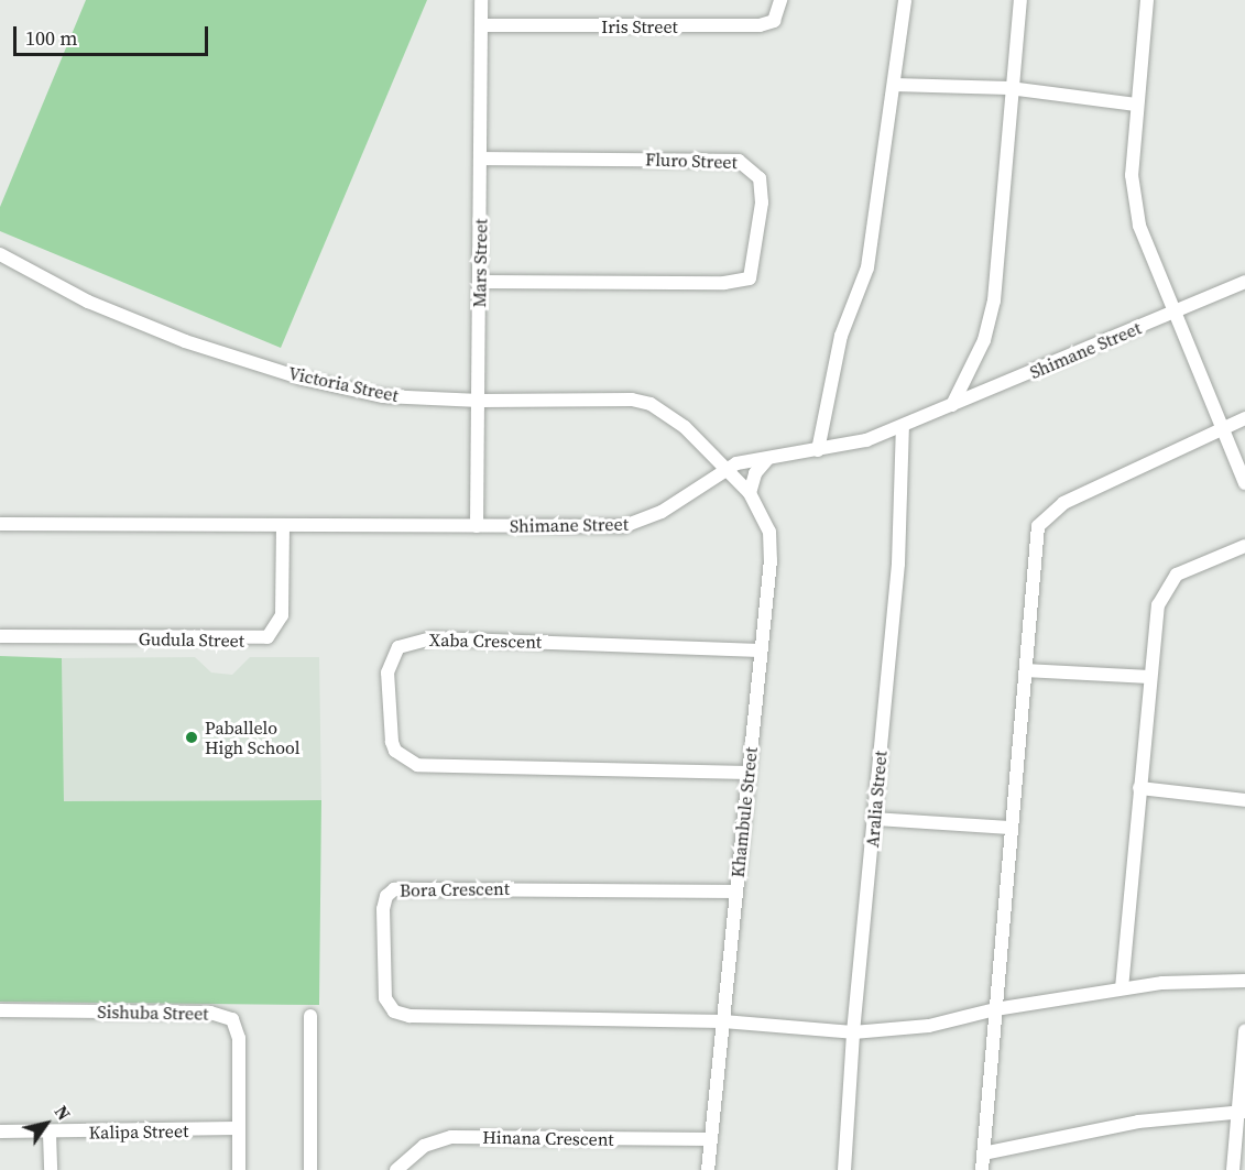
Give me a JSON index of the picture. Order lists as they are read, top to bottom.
{
  "streets": {
    "street": [
      "Iris Street",
      "Fluro Street",
      "Mars Street",
      "Shimane Street",
      "Victoria Street",
      "Gudula Street",
      "Xaba Crescent",
      "Aralia Street",
      "Khambule Street",
      "Bora Crescent",
      "Sishuba Street",
      "Kalipa Street",
      "Hinana Crescent"
    ]
  },
  "crossings": [
    ["Iris Street", "Mars Street"],
    ["Fluro Street", "Mars Street"],
    ["Mars Street", "Shimane Street"],
    ["Mars Street", "Victoria Street"],
    ["Shimane Street", "Victoria Street"],
    ["Shimane Street", "Gudula Street"],
    ["Shimane Street", "Aralia Street"],
    ["Shimane Street", "Khambule Street"],
    ["Victoria Street", "Khambule Street"],
    ["Xaba Crescent", "Khambule Street"],
    ["Khambule Street", "Bora Crescent"],
    ["Khambule Street", "Hinana Crescent"],
    ["Sishuba Street", "Kalipa Street"]
  ],
  "places": ["Paballelo High School"],
  "scale_bar": "100 m",
  "north": "top right"
}
